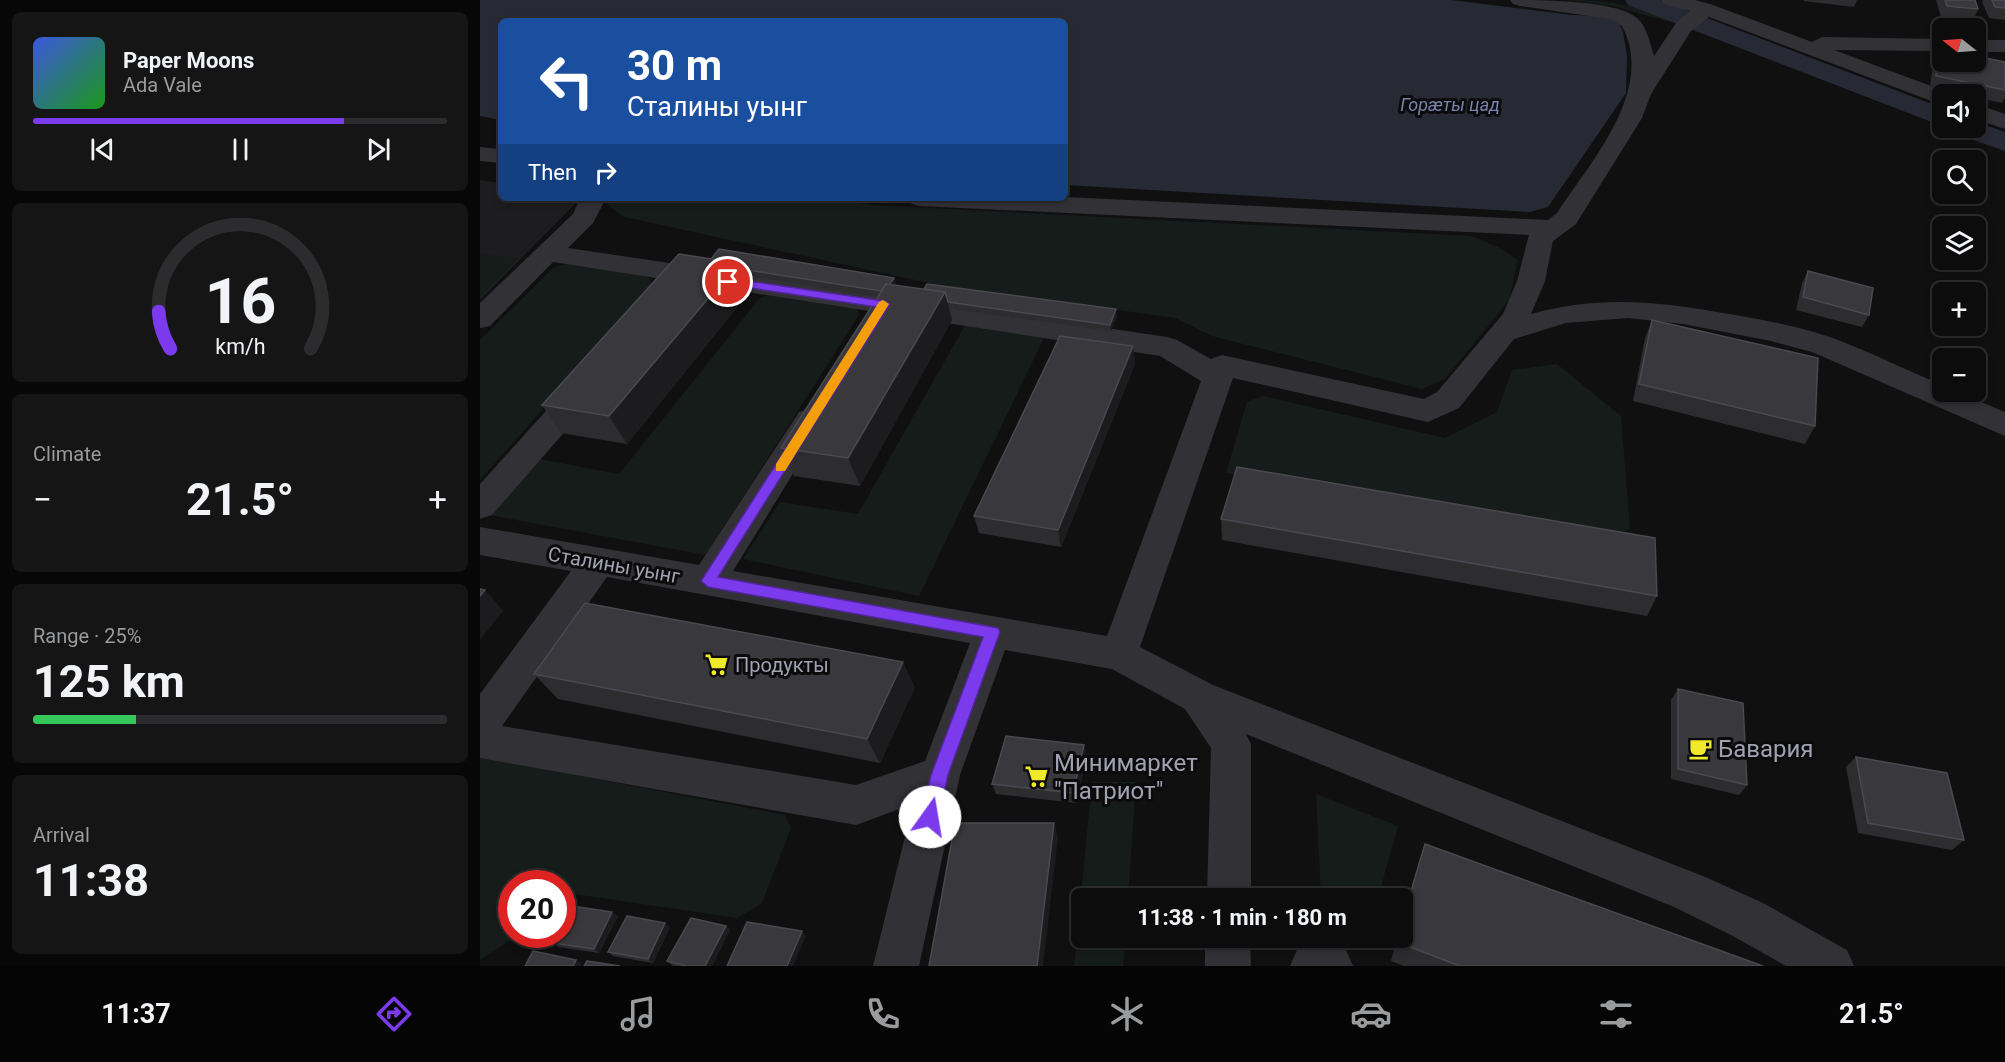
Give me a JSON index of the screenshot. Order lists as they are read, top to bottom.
{
  "streets": {
    "street": ["Сталины уынг"]
  },
  "water": ["Горӕты цад"],
  "places": {
    "supermarket": ["Продукты", "Минимаркет \"Патриот\""],
    "cafe": ["Бавария"]
  },
  "north": "left",
  "page": {
    "map_buttons": ["+", "−"],
    "turn": ["30 m", "Сталины уынг"],
    "song": ["Paper Moons", "Ada Vale"],
    "then": "Then",
    "tile": [
      "Climate",
      ["Range · 25%", "125 km"],
      ["Arrival", "11:38"]
    ],
    "heat": ["−", "21.5°", "+"],
    "limit": "20",
    "trip": "11:38 · 1 min · 180 m",
    "tabs": ["11:37", "21.5°"],
    "gauge": ["16", "km/h"]
  }
}
